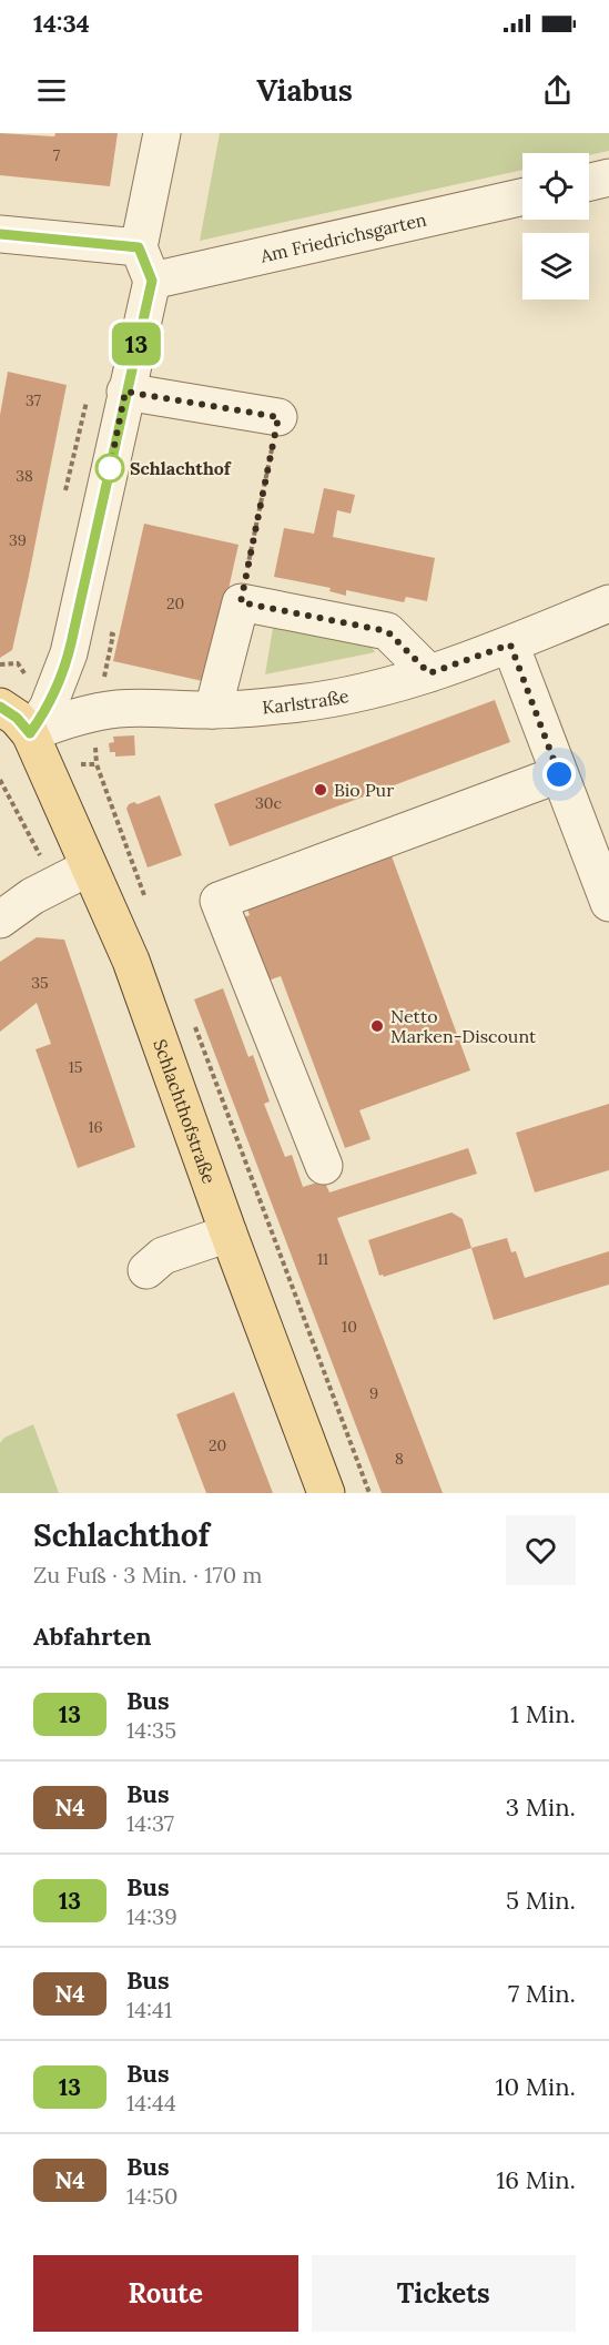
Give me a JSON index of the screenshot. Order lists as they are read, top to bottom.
{
  "streets": {
    "main road": ["Schlachthofstraße"],
    "street": ["Am Friedrichsgarten", "Karlstraße"]
  },
  "crossings": [
    ["Karlstraße", "Schlachthofstraße"]
  ],
  "places": ["Schlachthof", "Bio Pur", "Netto Marken-Discount"],
  "lines": ["bus line 13"],
  "house_numbers": [
    "7",
    "37",
    "38",
    "39",
    "20",
    "30c",
    "35",
    "15",
    "16",
    "11",
    "10",
    "9",
    "20",
    "8"
  ],
  "page": {
    "status": "14:34",
    "header": "Viabus",
    "on_map": "13",
    "heading": [
      ["Schlachthof", "Zu Fuß · 3 Min. · 170 m"],
      "Abfahrten"
    ],
    "list": [
      {
        "mark": "13",
        "name": "Bus",
        "note": "14:35",
        "value": "1 Min."
      },
      {
        "mark": "N4",
        "name": "Bus",
        "note": "14:37",
        "value": "3 Min."
      },
      {
        "mark": "13",
        "name": "Bus",
        "note": "14:39",
        "value": "5 Min."
      },
      {
        "mark": "N4",
        "name": "Bus",
        "note": "14:41",
        "value": "7 Min."
      },
      {
        "mark": "13",
        "name": "Bus",
        "note": "14:44",
        "value": "10 Min."
      },
      {
        "mark": "N4",
        "name": "Bus",
        "note": "14:50",
        "value": "16 Min."
      }
    ],
    "buttons": ["Route", "Tickets"]
  }
}
